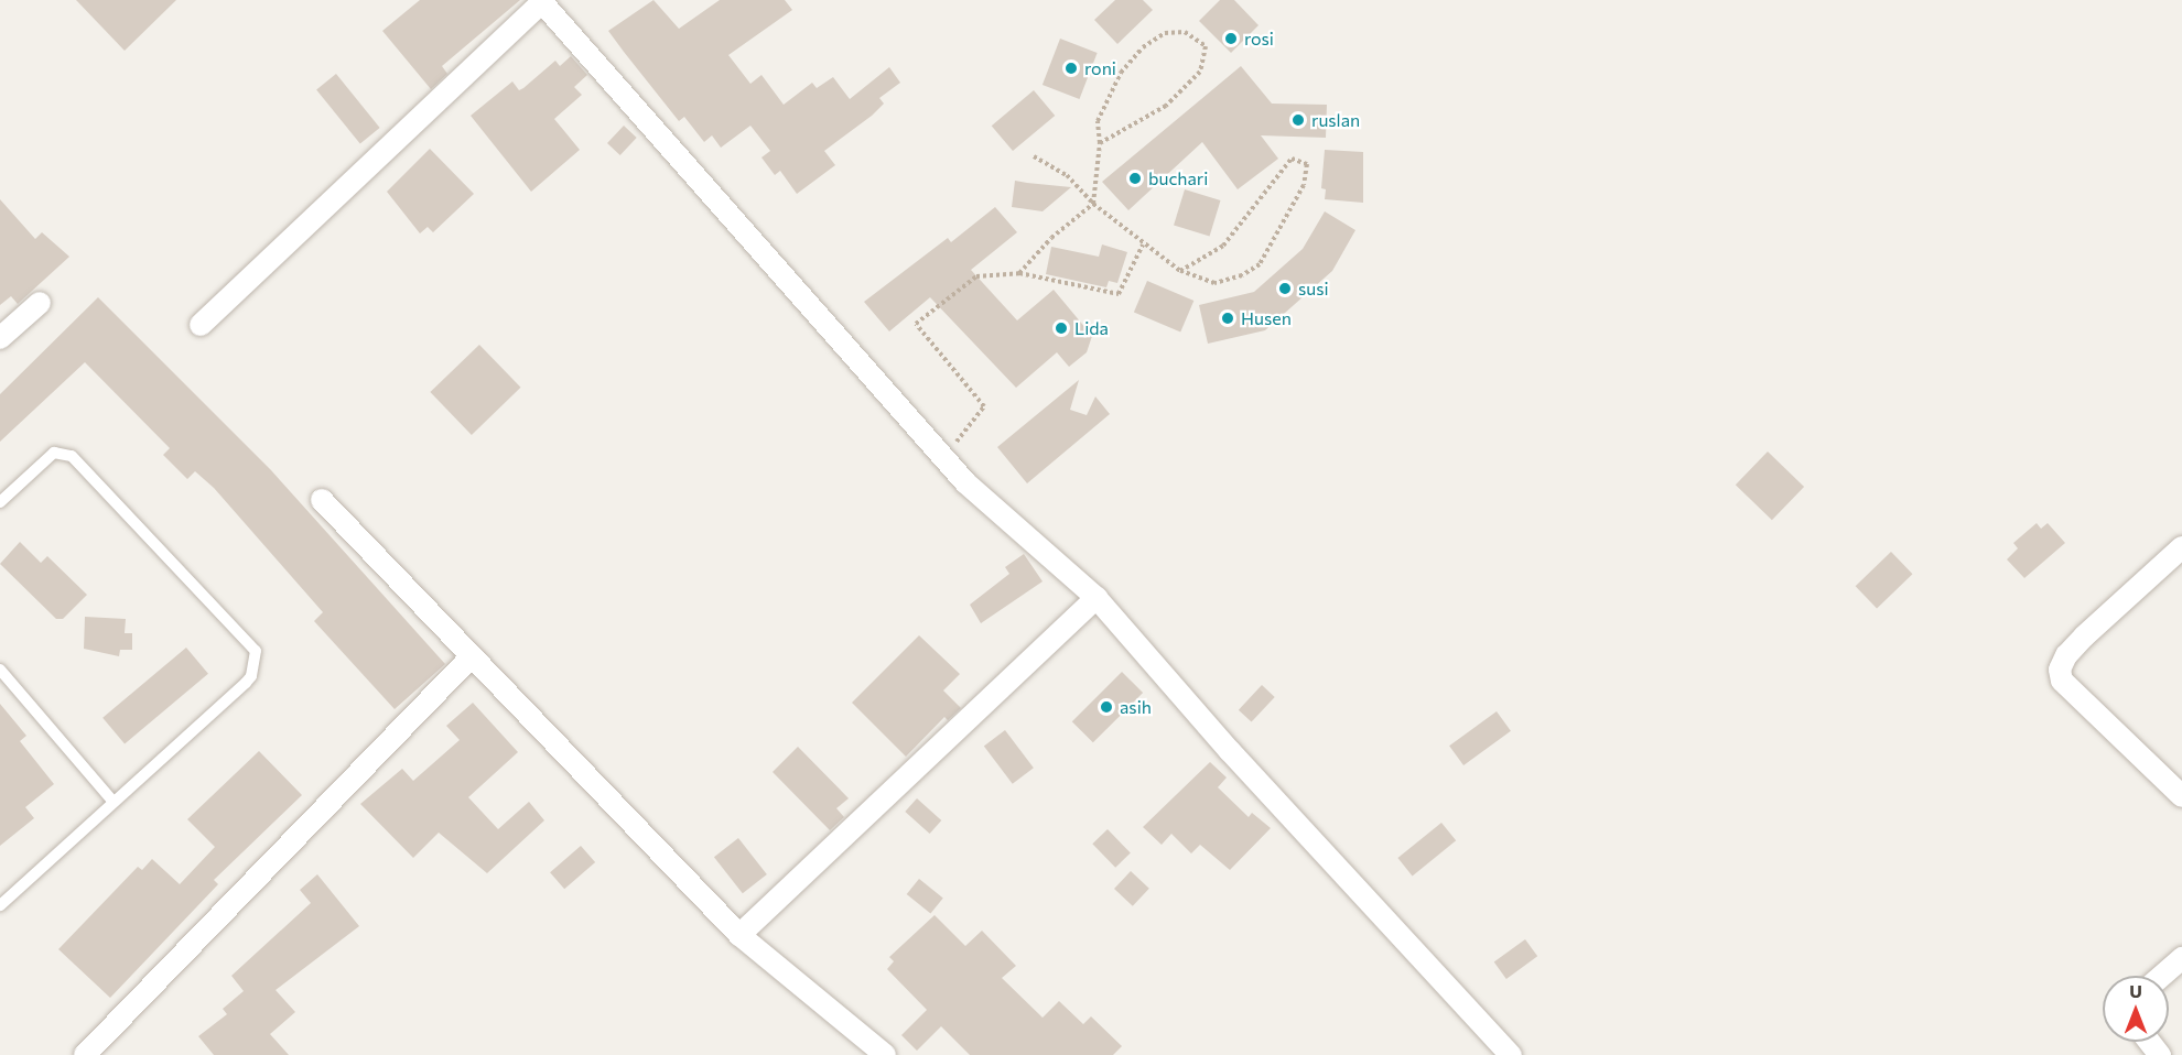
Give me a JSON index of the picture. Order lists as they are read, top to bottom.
{
  "places": [
    "rosi",
    "roni",
    "ruslan",
    "buchari",
    "susi",
    "Husen",
    "Lida",
    "asih"
  ],
  "north": "top"
}
